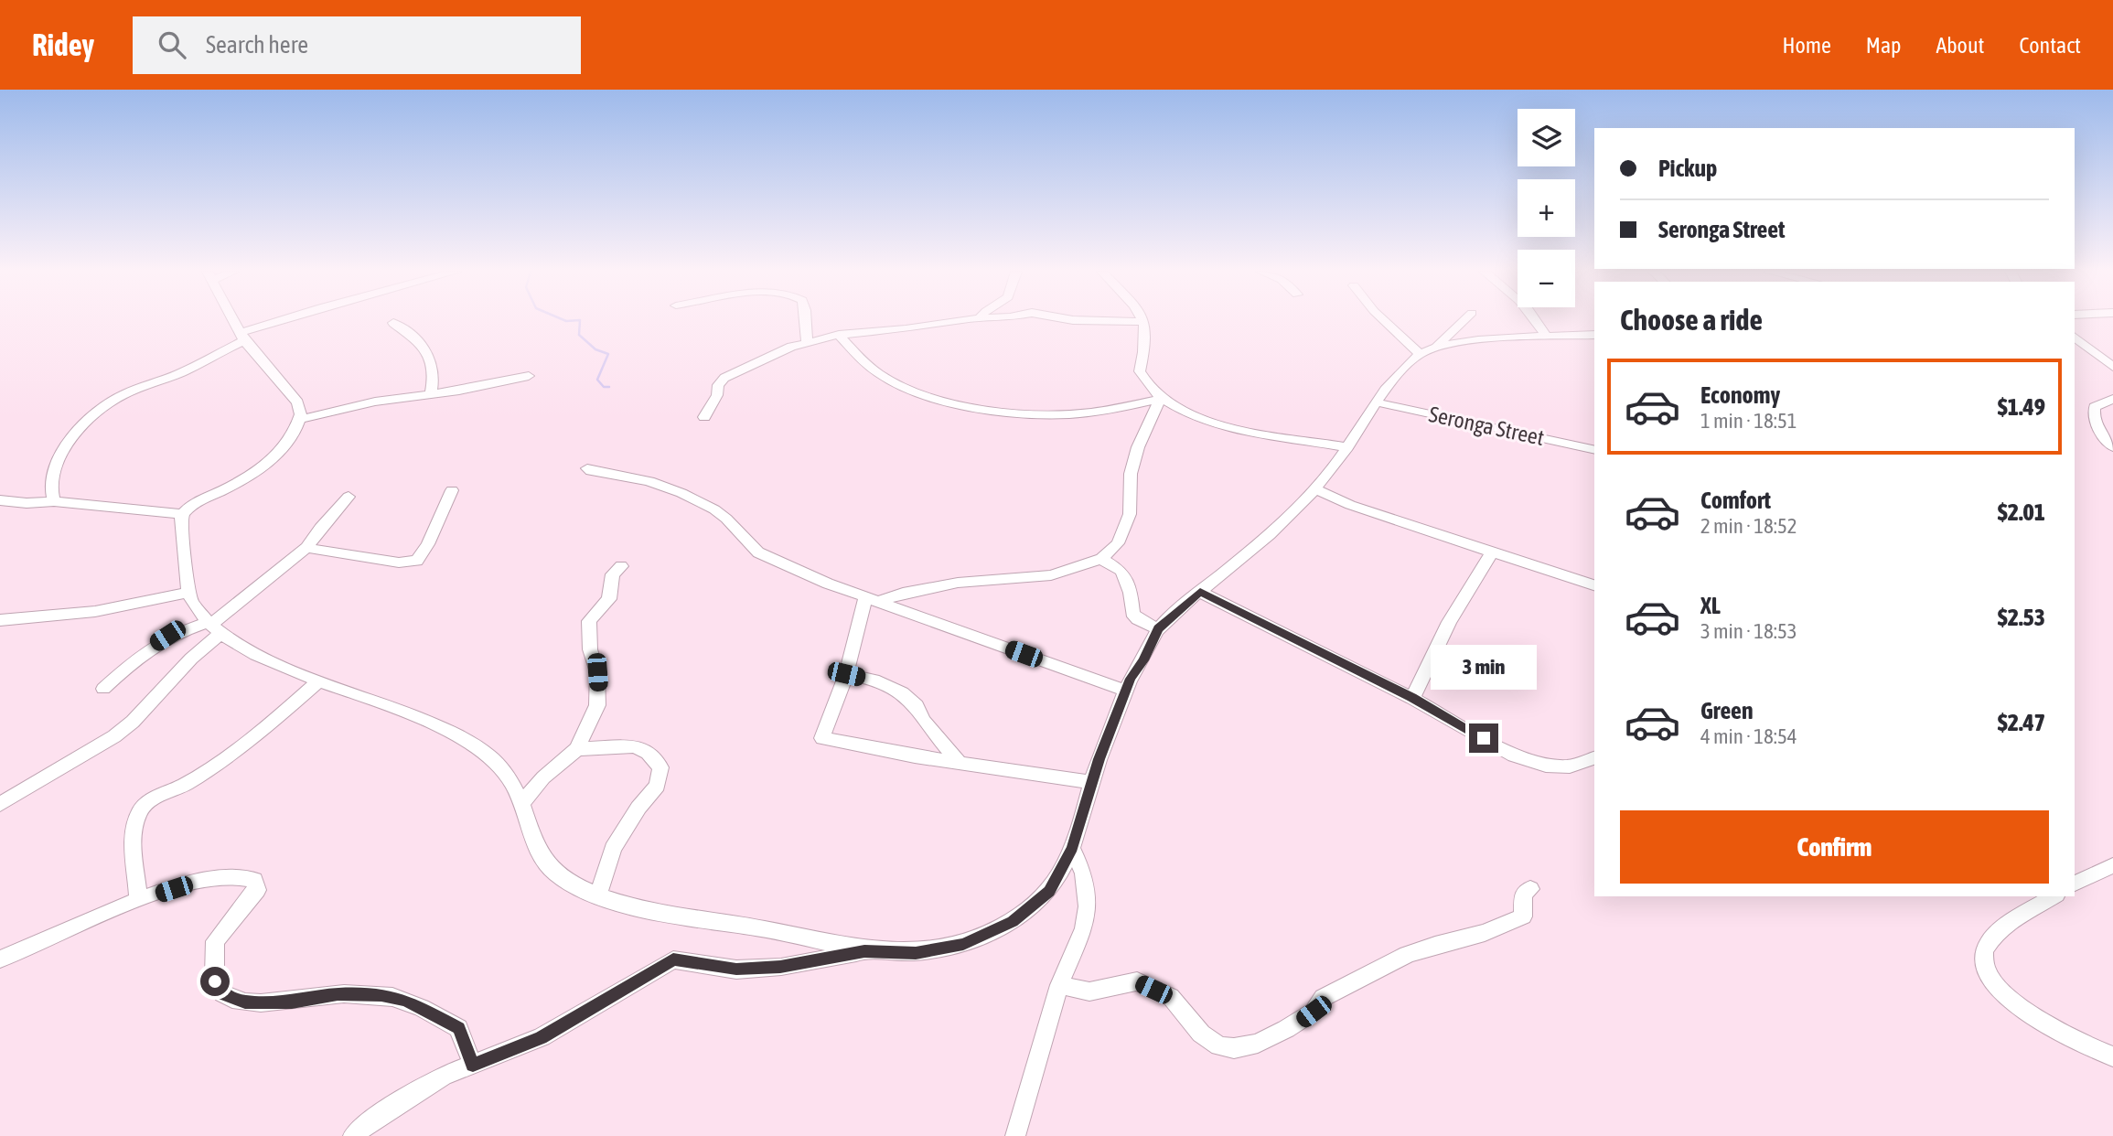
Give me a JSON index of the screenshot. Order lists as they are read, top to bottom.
{
  "streets": {
    "street": ["Seronga Street"]
  },
  "page": {
    "header": "Ridey",
    "search": "Search here",
    "nav": [
      "Home",
      "Map",
      "About",
      "Contact"
    ],
    "map_buttons": ["+", "−"],
    "banner": ["Pickup", "Seronga Street"],
    "heading": "Choose a ride",
    "list": [
      {
        "name": "Economy",
        "note": "1 min · 18:51",
        "value": "$1.49"
      },
      {
        "name": "Comfort",
        "note": "2 min · 18:52",
        "value": "$2.01"
      },
      {
        "name": "XL",
        "note": "3 min · 18:53",
        "value": "$2.53"
      },
      {
        "name": "Green",
        "note": "4 min · 18:54",
        "value": "$2.47"
      }
    ],
    "bubble": "3 min",
    "buttons": "Confirm"
  }
}
